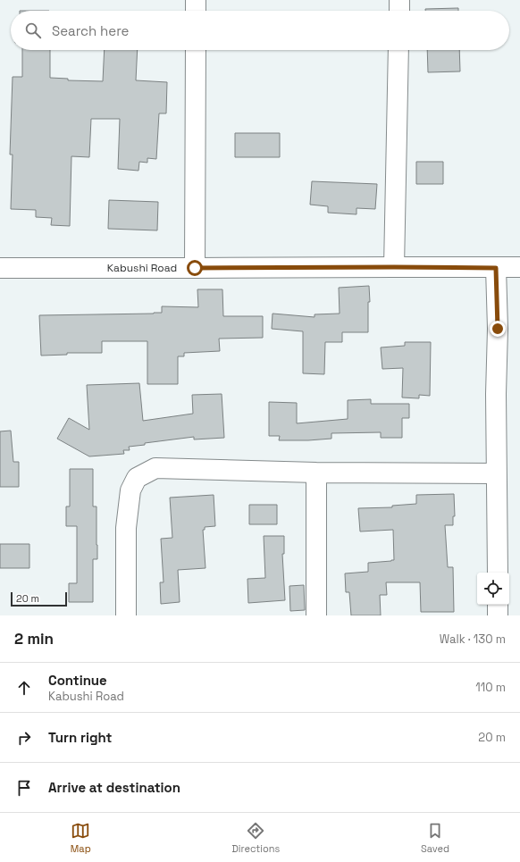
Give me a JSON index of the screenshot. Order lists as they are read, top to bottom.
{
  "streets": {
    "street": ["Kabushi Road"]
  },
  "scale_bar": "20 m",
  "page": {
    "search": "Search here",
    "scale": "20 m",
    "heading": ["2 min", "Walk · 130 m"],
    "list": [
      ["Continue", "Kabushi Road", "110 m"],
      ["Turn right", "20 m"],
      "Arrive at destination"
    ],
    "nav": ["Map", "Directions", "Saved"]
  }
}
